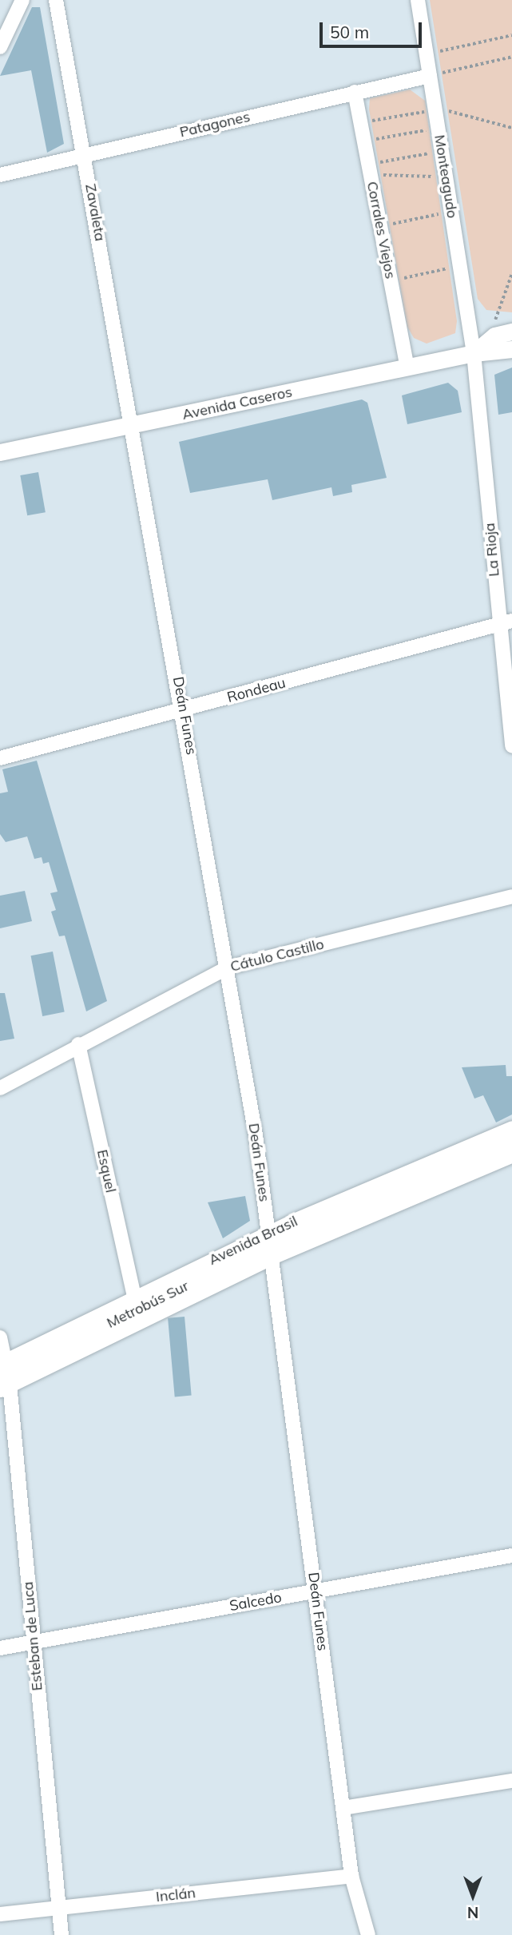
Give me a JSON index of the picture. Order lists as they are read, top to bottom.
{
  "streets": {
    "main road": ["Avenida Caseros", "Avenida Brasil"],
    "street": [
      "Patagones",
      "Monteagudo",
      "Zavaleta",
      "Corrales Viejos",
      "La Rioja",
      "Rondeau",
      "Deán Funes",
      "Cátulo Castillo",
      "Esquel",
      "Salcedo",
      "Esteban de Luca",
      "Inclán"
    ]
  },
  "crossings": [
    ["Patagones", "Monteagudo"],
    ["Patagones", "Zavaleta"],
    ["Patagones", "Corrales Viejos"],
    ["Monteagudo", "Avenida Caseros"],
    ["Monteagudo", "La Rioja"],
    ["Zavaleta", "Avenida Caseros"],
    ["Zavaleta", "Deán Funes"],
    ["Corrales Viejos", "Avenida Caseros"],
    ["Avenida Caseros", "La Rioja"],
    ["Avenida Caseros", "Deán Funes"],
    ["La Rioja", "Rondeau"],
    ["Rondeau", "Deán Funes"],
    ["Deán Funes", "Cátulo Castillo"],
    ["Deán Funes", "Avenida Brasil"],
    ["Deán Funes", "Salcedo"],
    ["Deán Funes", "Inclán"],
    ["Cátulo Castillo", "Esquel"],
    ["Esquel", "Avenida Brasil"],
    ["Avenida Brasil", "Esteban de Luca"],
    ["Salcedo", "Esteban de Luca"],
    ["Esteban de Luca", "Inclán"]
  ],
  "scale_bar": "50 m",
  "north": "bottom"
}
